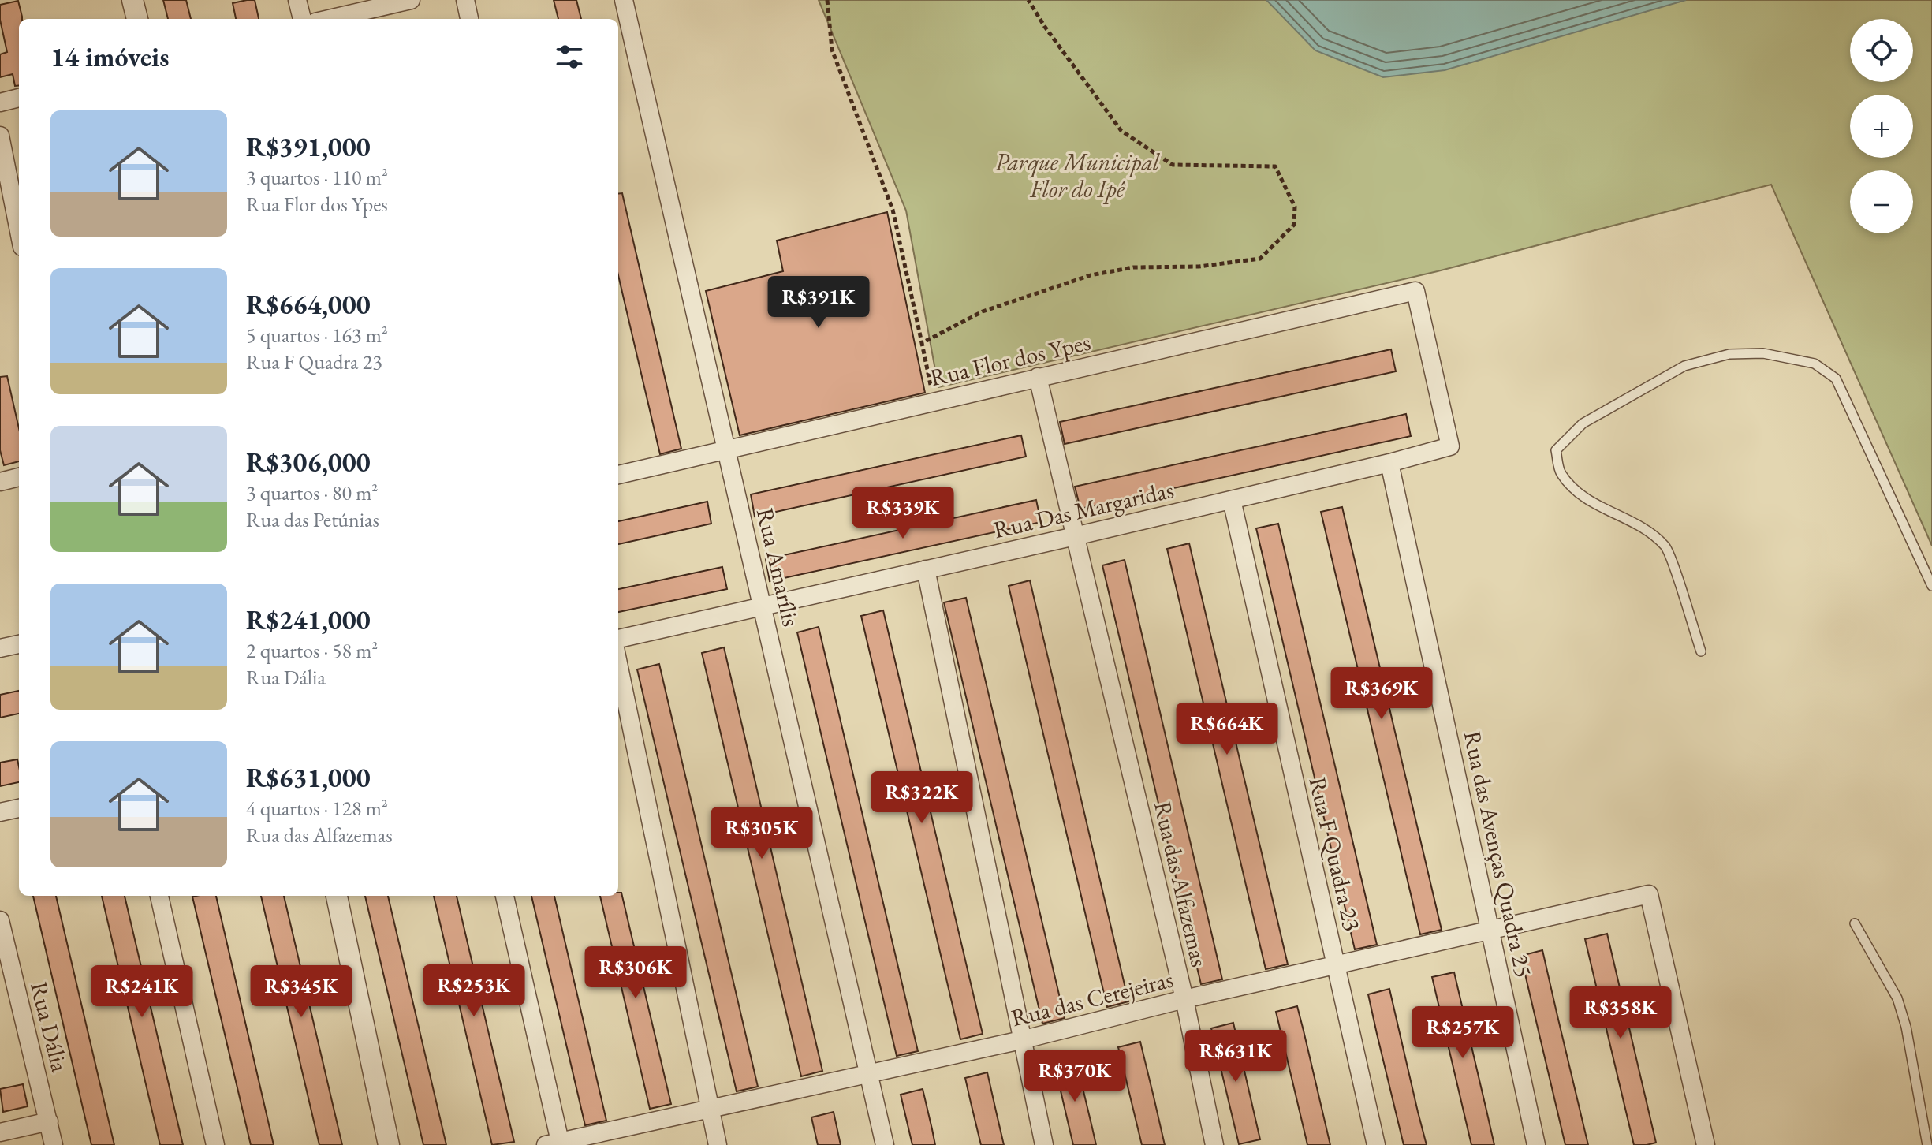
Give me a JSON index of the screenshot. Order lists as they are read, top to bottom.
{
  "streets": {
    "street": [
      "Rua Flor dos Ypes",
      "Rua Das Margaridas",
      "Rua Amarílis",
      "Rua F Quadra 23",
      "Rua das Avenças Quadra 25",
      "Rua das Alfazemas",
      "Rua das Cerejeiras",
      "Rua Dália"
    ]
  },
  "crossings": [
    ["Rua Flor dos Ypes", "Rua Das Margaridas"],
    ["Rua Flor dos Ypes", "Rua Amarílis"],
    ["Rua Flor dos Ypes", "Rua das Alfazemas"],
    ["Rua Das Margaridas", "Rua Amarílis"],
    ["Rua Das Margaridas", "Rua F Quadra 23"],
    ["Rua Das Margaridas", "Rua das Avenças Quadra 25"],
    ["Rua Das Margaridas", "Rua das Alfazemas"],
    ["Rua Amarílis", "Rua das Cerejeiras"],
    ["Rua F Quadra 23", "Rua das Cerejeiras"],
    ["Rua das Avenças Quadra 25", "Rua das Cerejeiras"],
    ["Rua das Alfazemas", "Rua das Cerejeiras"]
  ],
  "parks": ["Parque Municipal Flor do Ipê"],
  "page": {
    "map_buttons": ["+", "−"],
    "heading": "14 imóveis",
    "list": [
      {
        "name": "R$391,000",
        "note": "3 quartos · 110 m² · Rua Flor dos Ypes"
      },
      {
        "name": "R$664,000",
        "note": "5 quartos · 163 m² · Rua F Quadra 23"
      },
      {
        "name": "R$306,000",
        "note": "3 quartos · 80 m² · Rua das Petúnias"
      },
      {
        "name": "R$241,000",
        "note": "2 quartos · 58 m² · Rua Dália"
      },
      {
        "name": "R$631,000",
        "note": "4 quartos · 128 m² · Rua das Alfazemas"
      }
    ],
    "price": [
      "R$391K",
      "R$339K",
      "R$369K",
      "R$664K",
      "R$322K",
      "R$305K",
      "R$306K",
      "R$253K",
      "R$241K",
      "R$345K",
      "R$358K",
      "R$257K",
      "R$631K",
      "R$370K"
    ]
  }
}
